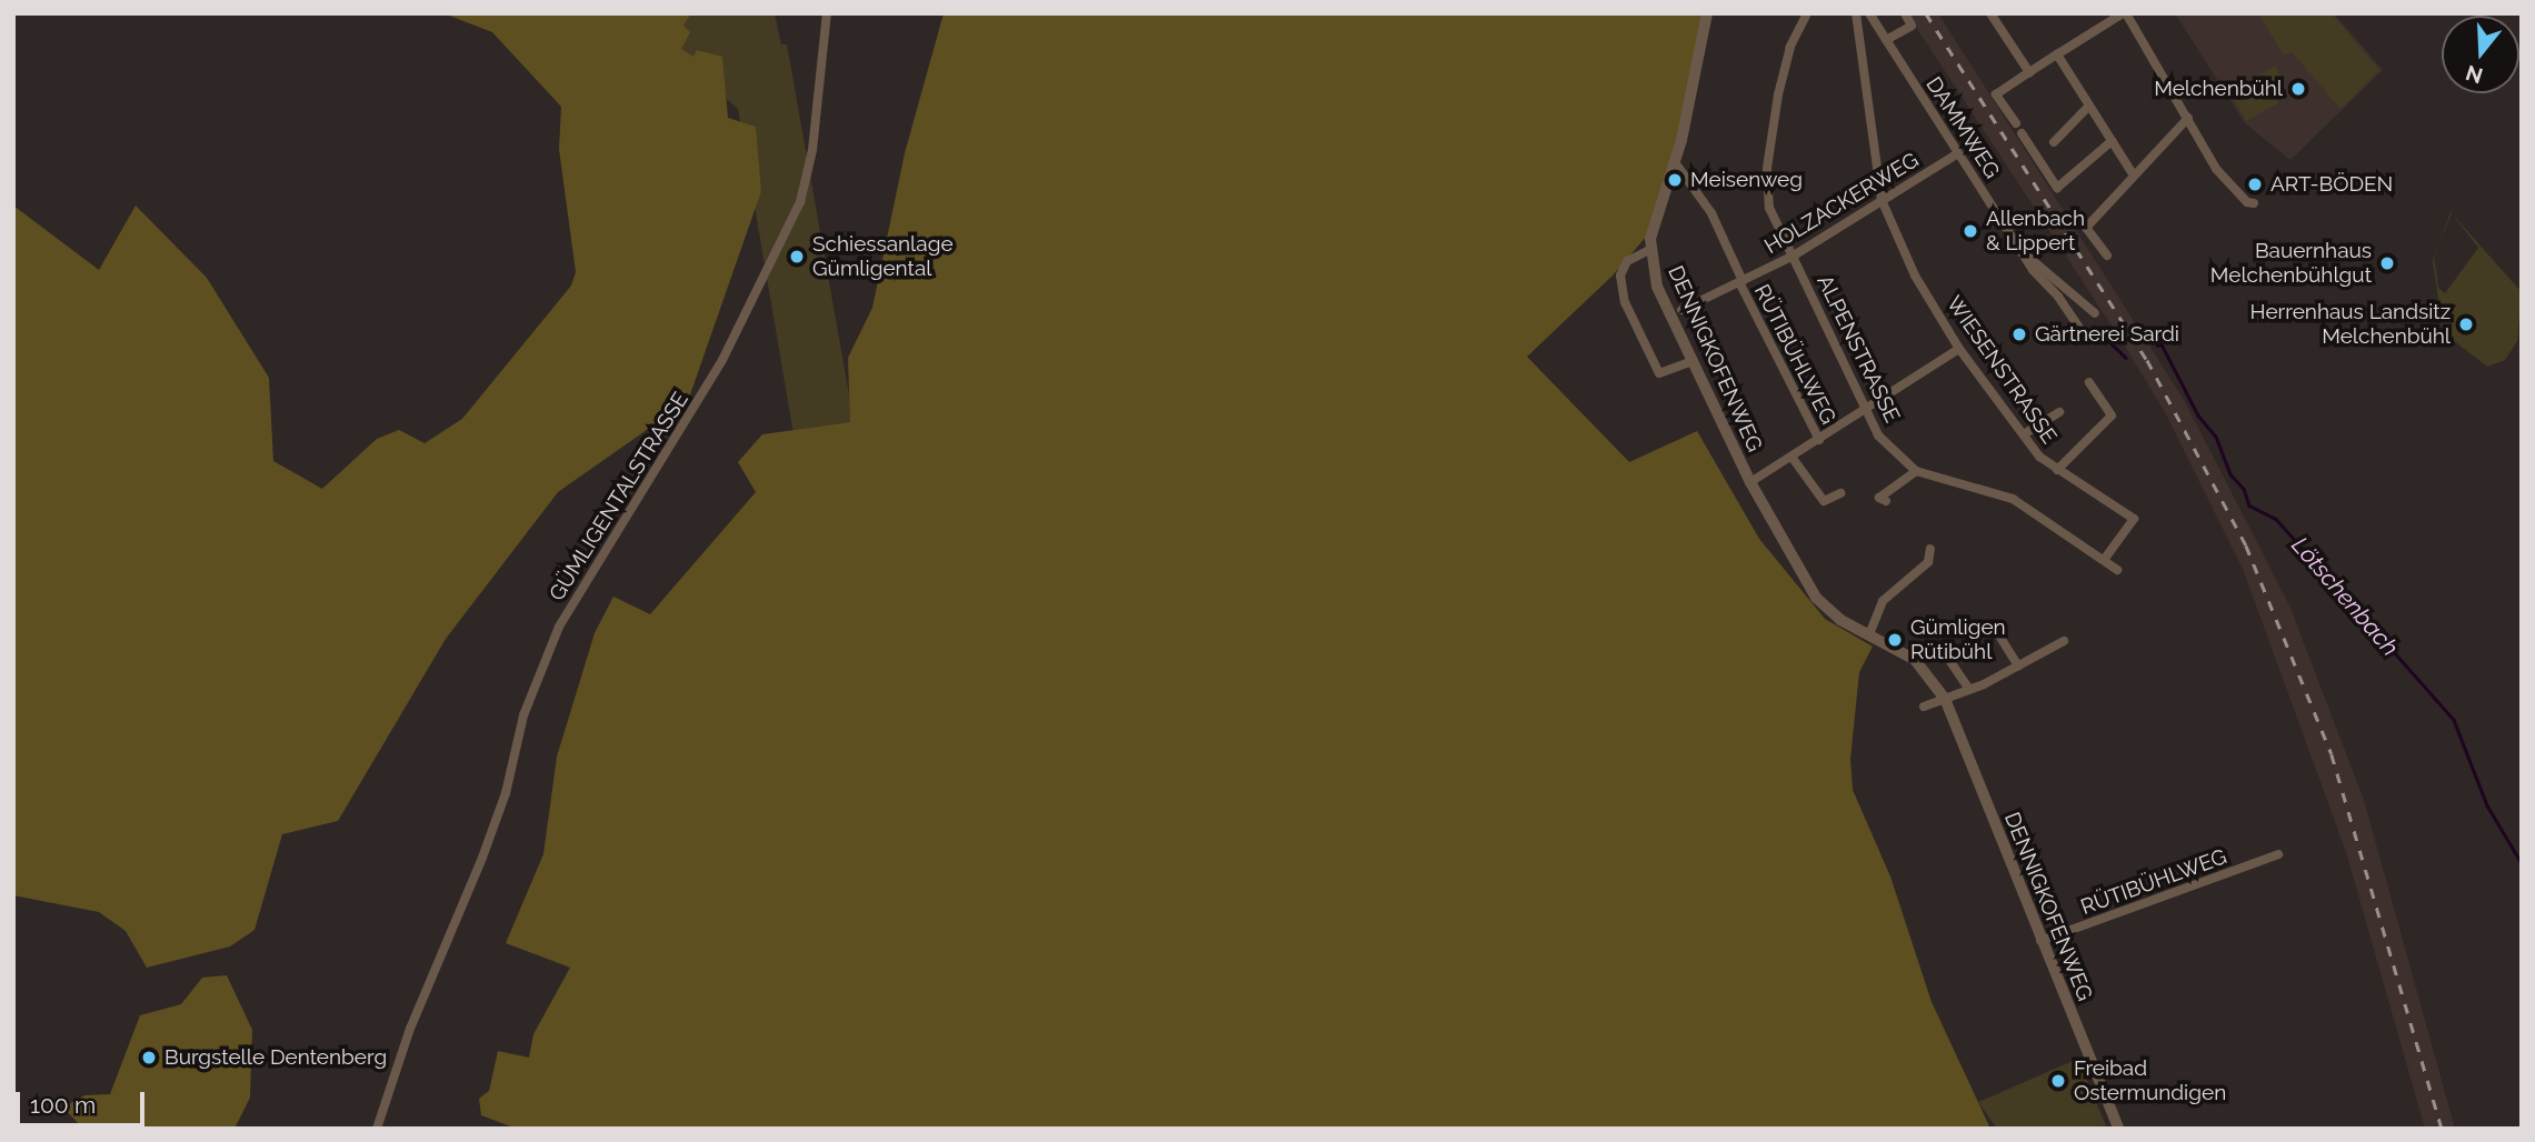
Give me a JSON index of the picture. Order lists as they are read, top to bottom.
{
  "streets": {
    "street": [
      "DAMMWEG",
      "HOLZACKERWEG",
      "ALPENSTRASSE",
      "RÜTIBÜHLWEG",
      "DENNIGKOFENWEG",
      "WIESENSTRASSE",
      "GÜMLIGENTALSTRASSE"
    ]
  },
  "crossings": [
    ["DAMMWEG", "HOLZACKERWEG"],
    ["HOLZACKERWEG", "ALPENSTRASSE"],
    ["HOLZACKERWEG", "RÜTIBÜHLWEG"],
    ["HOLZACKERWEG", "WIESENSTRASSE"],
    ["ALPENSTRASSE", "WIESENSTRASSE"],
    ["RÜTIBÜHLWEG", "DENNIGKOFENWEG"]
  ],
  "water": ["Lötschenbach"],
  "places": [
    "Melchenbühl",
    "Meisenweg",
    "ART-BÖDEN",
    "Allenbach & Lippert",
    "Schiessanlage Gümligental",
    "Bauernhaus Melchenbühlgut",
    "Herrenhaus Landsitz Melchenbühl",
    "Gärtnerei Sardi",
    "Gümligen Rütibühl",
    "Burgstelle Dentenberg",
    "Freibad Ostermundigen"
  ],
  "scale_bar": "100 m",
  "north": "bottom"
}
